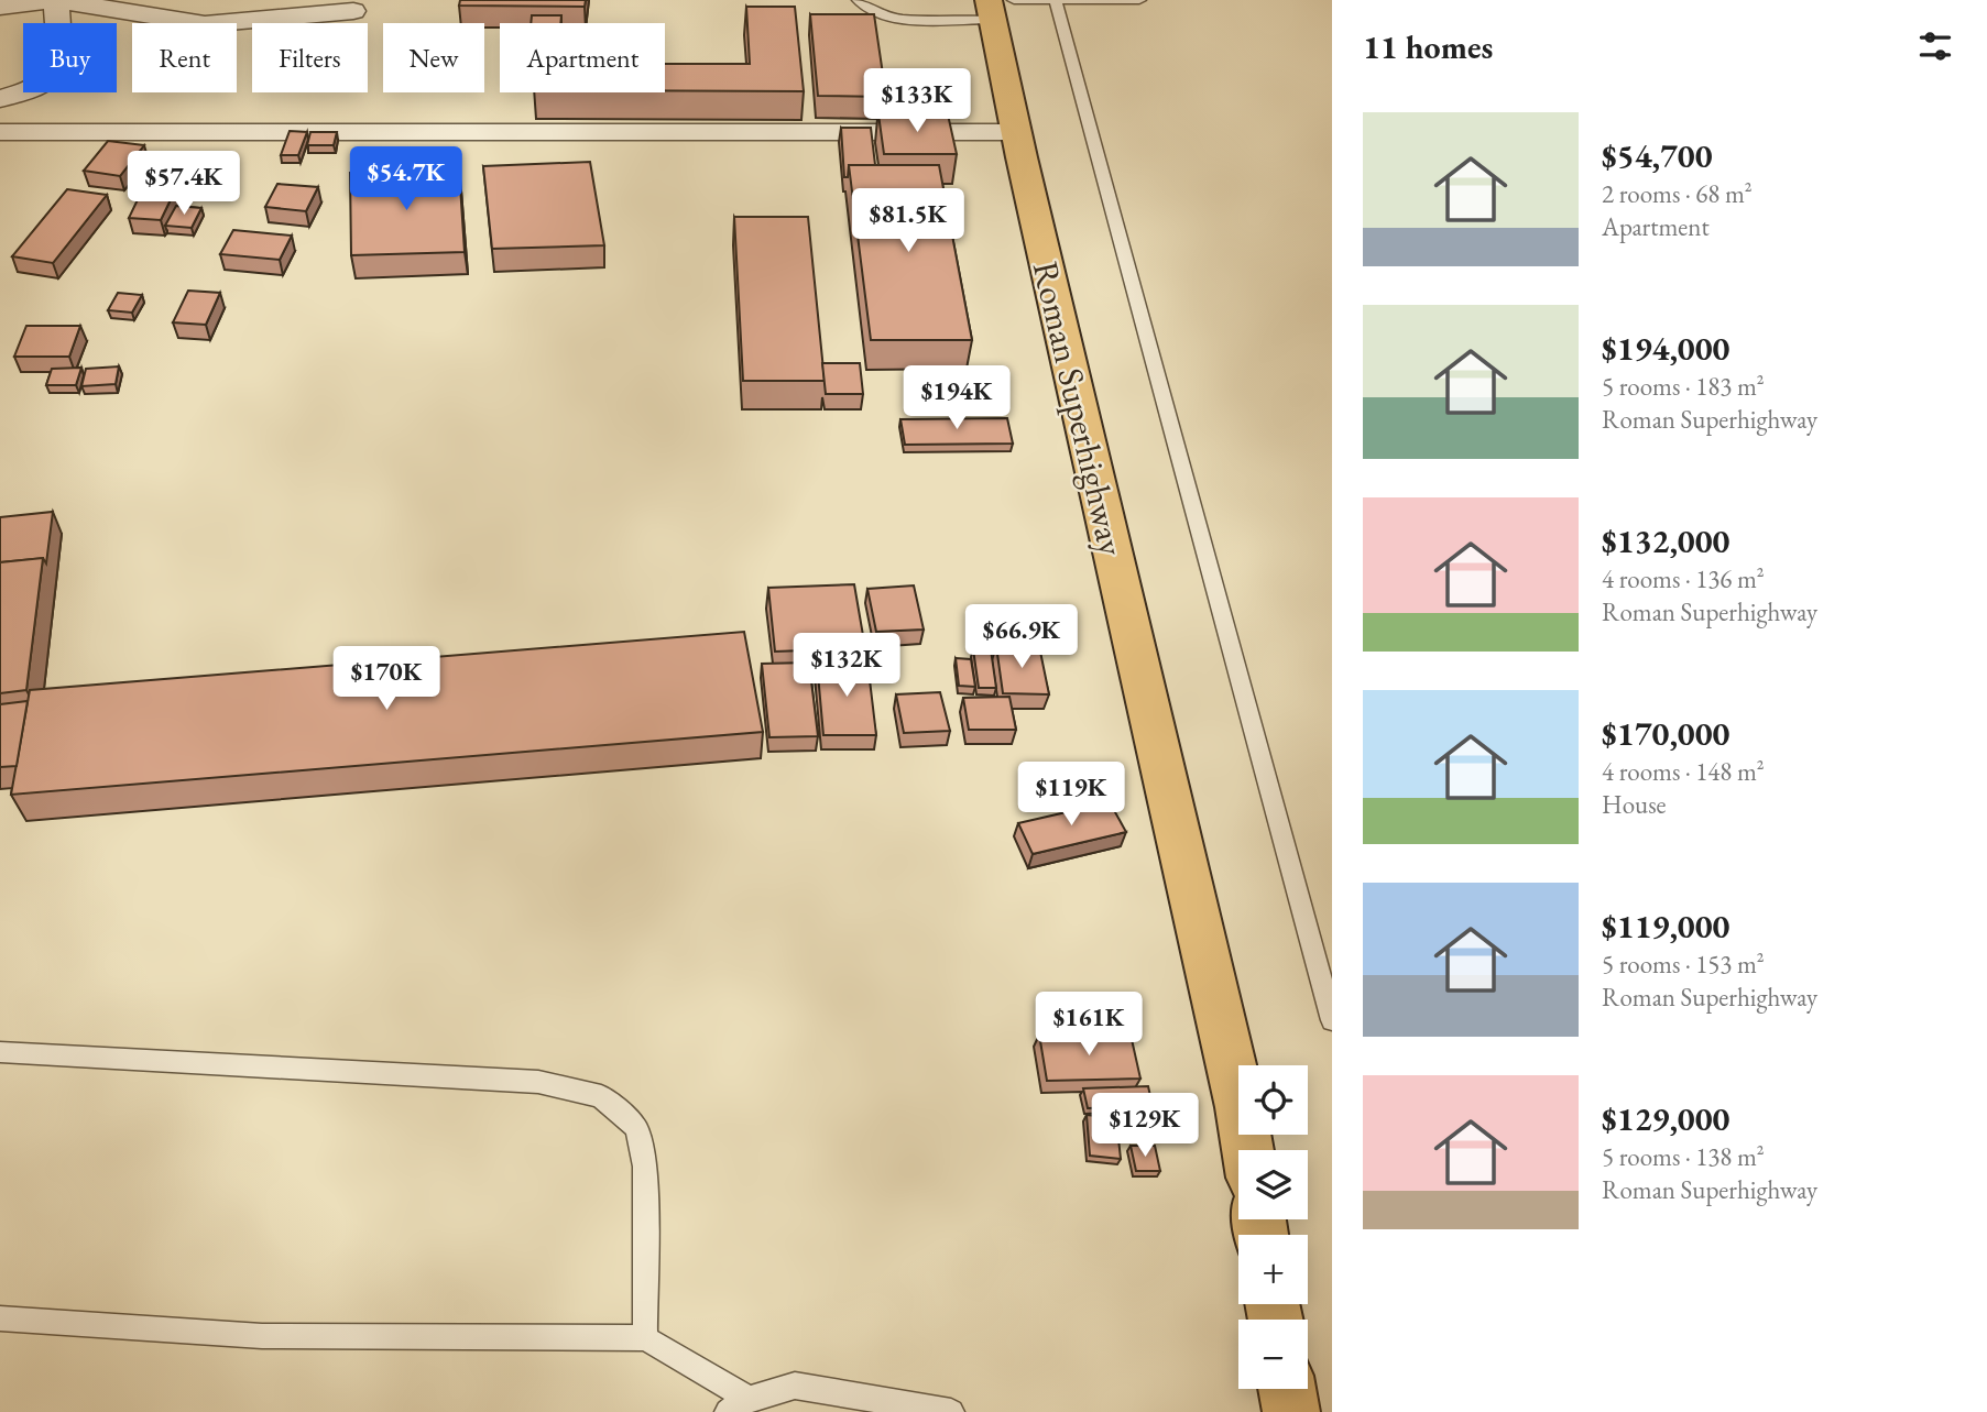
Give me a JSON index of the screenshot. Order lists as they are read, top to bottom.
{
  "streets": {
    "main road": ["Roman Superhighway"]
  },
  "page": {
    "heading": "11 homes",
    "chip": [
      "Buy",
      "Rent",
      "Filters",
      "New",
      "Apartment"
    ],
    "price": [
      "$133K",
      "$54.7K",
      "$57.4K",
      "$81.5K",
      "$194K",
      "$66.9K",
      "$132K",
      "$170K",
      "$119K",
      "$161K",
      "$129K"
    ],
    "list": [
      {
        "name": "$54,700",
        "note": "2 rooms · 68 m² · Apartment"
      },
      {
        "name": "$194,000",
        "note": "5 rooms · 183 m² · Roman Superhighway"
      },
      {
        "name": "$132,000",
        "note": "4 rooms · 136 m² · Roman Superhighway"
      },
      {
        "name": "$170,000",
        "note": "4 rooms · 148 m² · House"
      },
      {
        "name": "$119,000",
        "note": "5 rooms · 153 m² · Roman Superhighway"
      },
      {
        "name": "$129,000",
        "note": "5 rooms · 138 m² · Roman Superhighway"
      }
    ],
    "map_buttons": ["+", "−"]
  }
}
